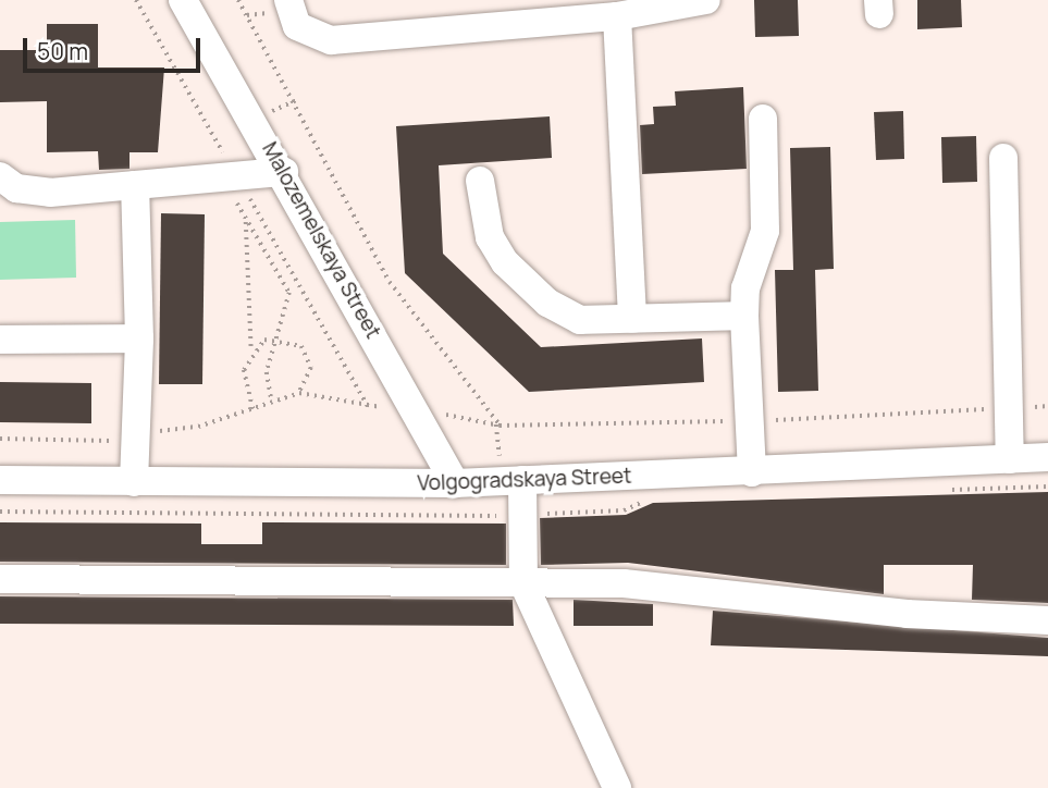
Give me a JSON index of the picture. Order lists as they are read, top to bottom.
{
  "streets": {
    "street": ["Malozemelskaya Street", "Volgogradskaya Street"]
  },
  "crossings": [
    ["Malozemelskaya Street", "Volgogradskaya Street"]
  ],
  "scale_bar": "50 m"
}
